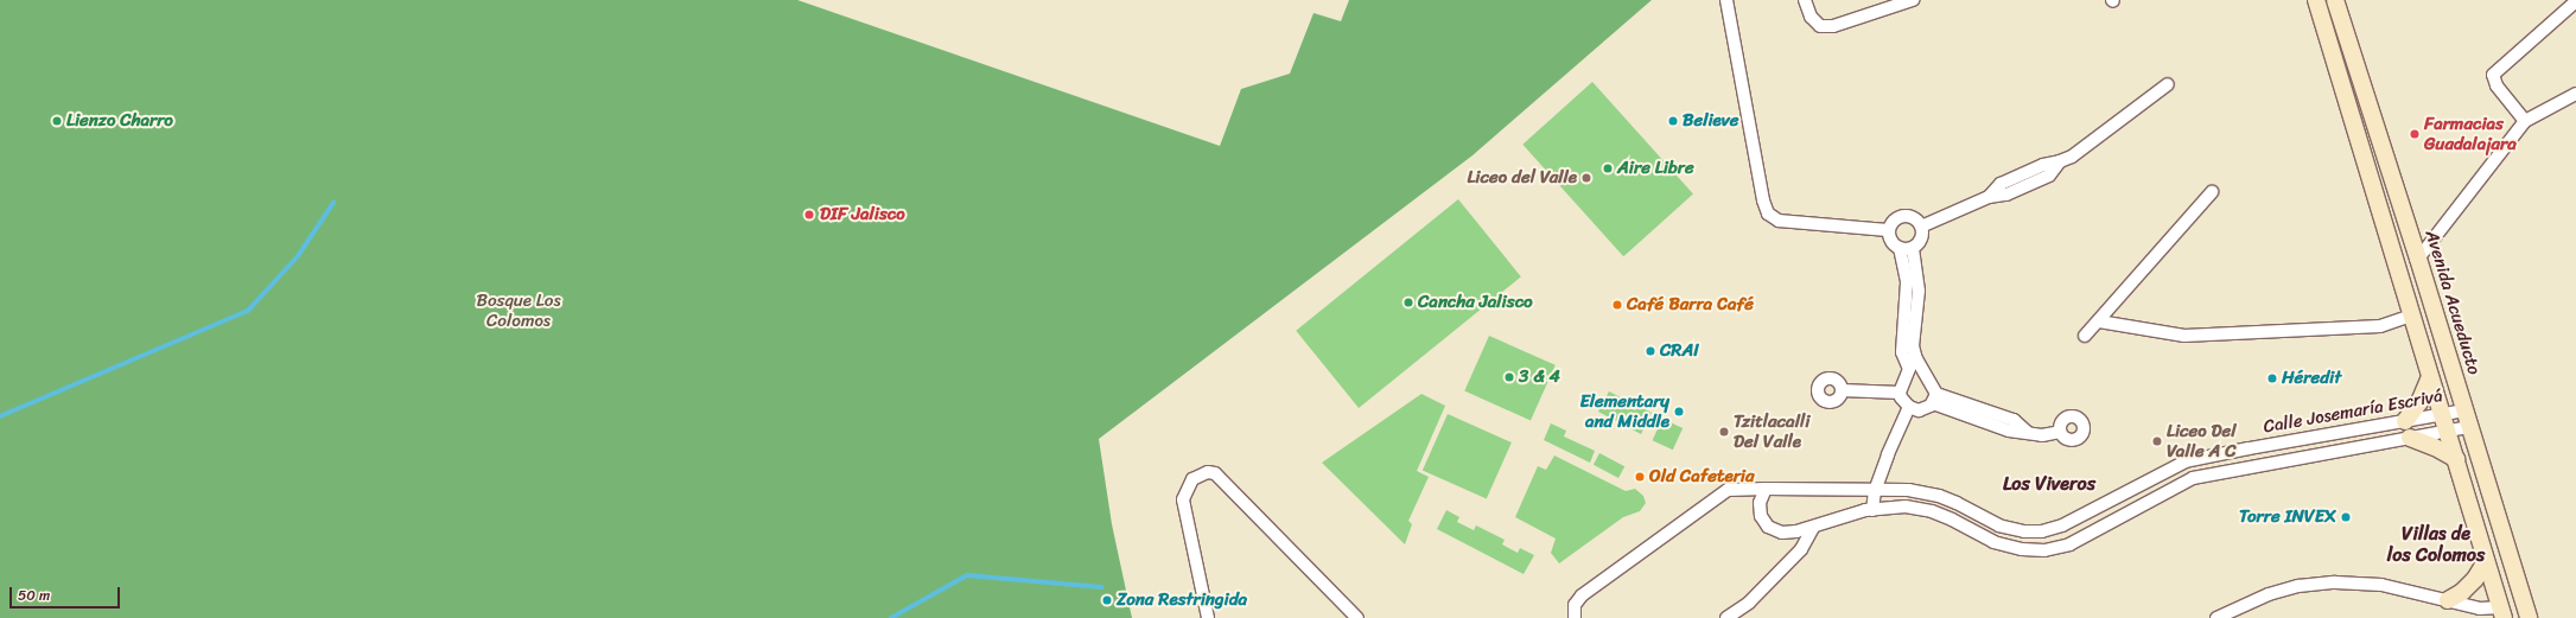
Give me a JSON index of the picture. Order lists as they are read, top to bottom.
{
  "streets": {
    "main road": ["Avenida Acueducto"],
    "street": ["Calle Josemaría Escrivá"]
  },
  "crossings": [
    ["Avenida Acueducto", "Calle Josemaría Escrivá"]
  ],
  "districts": ["Los Viveros", "Villas de los Colomos"],
  "parks": ["Bosque Los Colomos"],
  "places": [
    "Lienzo Charro",
    "Believe",
    "Farmacias Guadalajara",
    "Aire Libre",
    "Liceo del Valle",
    "DIF Jalisco",
    "Cancha Jalisco",
    "Café Barra Café",
    "CRAI",
    "3 & 4",
    "Héredit",
    "Elementary and Middle",
    "Tzitlacalli Del Valle",
    "Liceo Del Valle A C",
    "Old Cafeteria",
    "Torre INVEX",
    "Zona Restringida"
  ],
  "scale_bar": "50 m"
}
